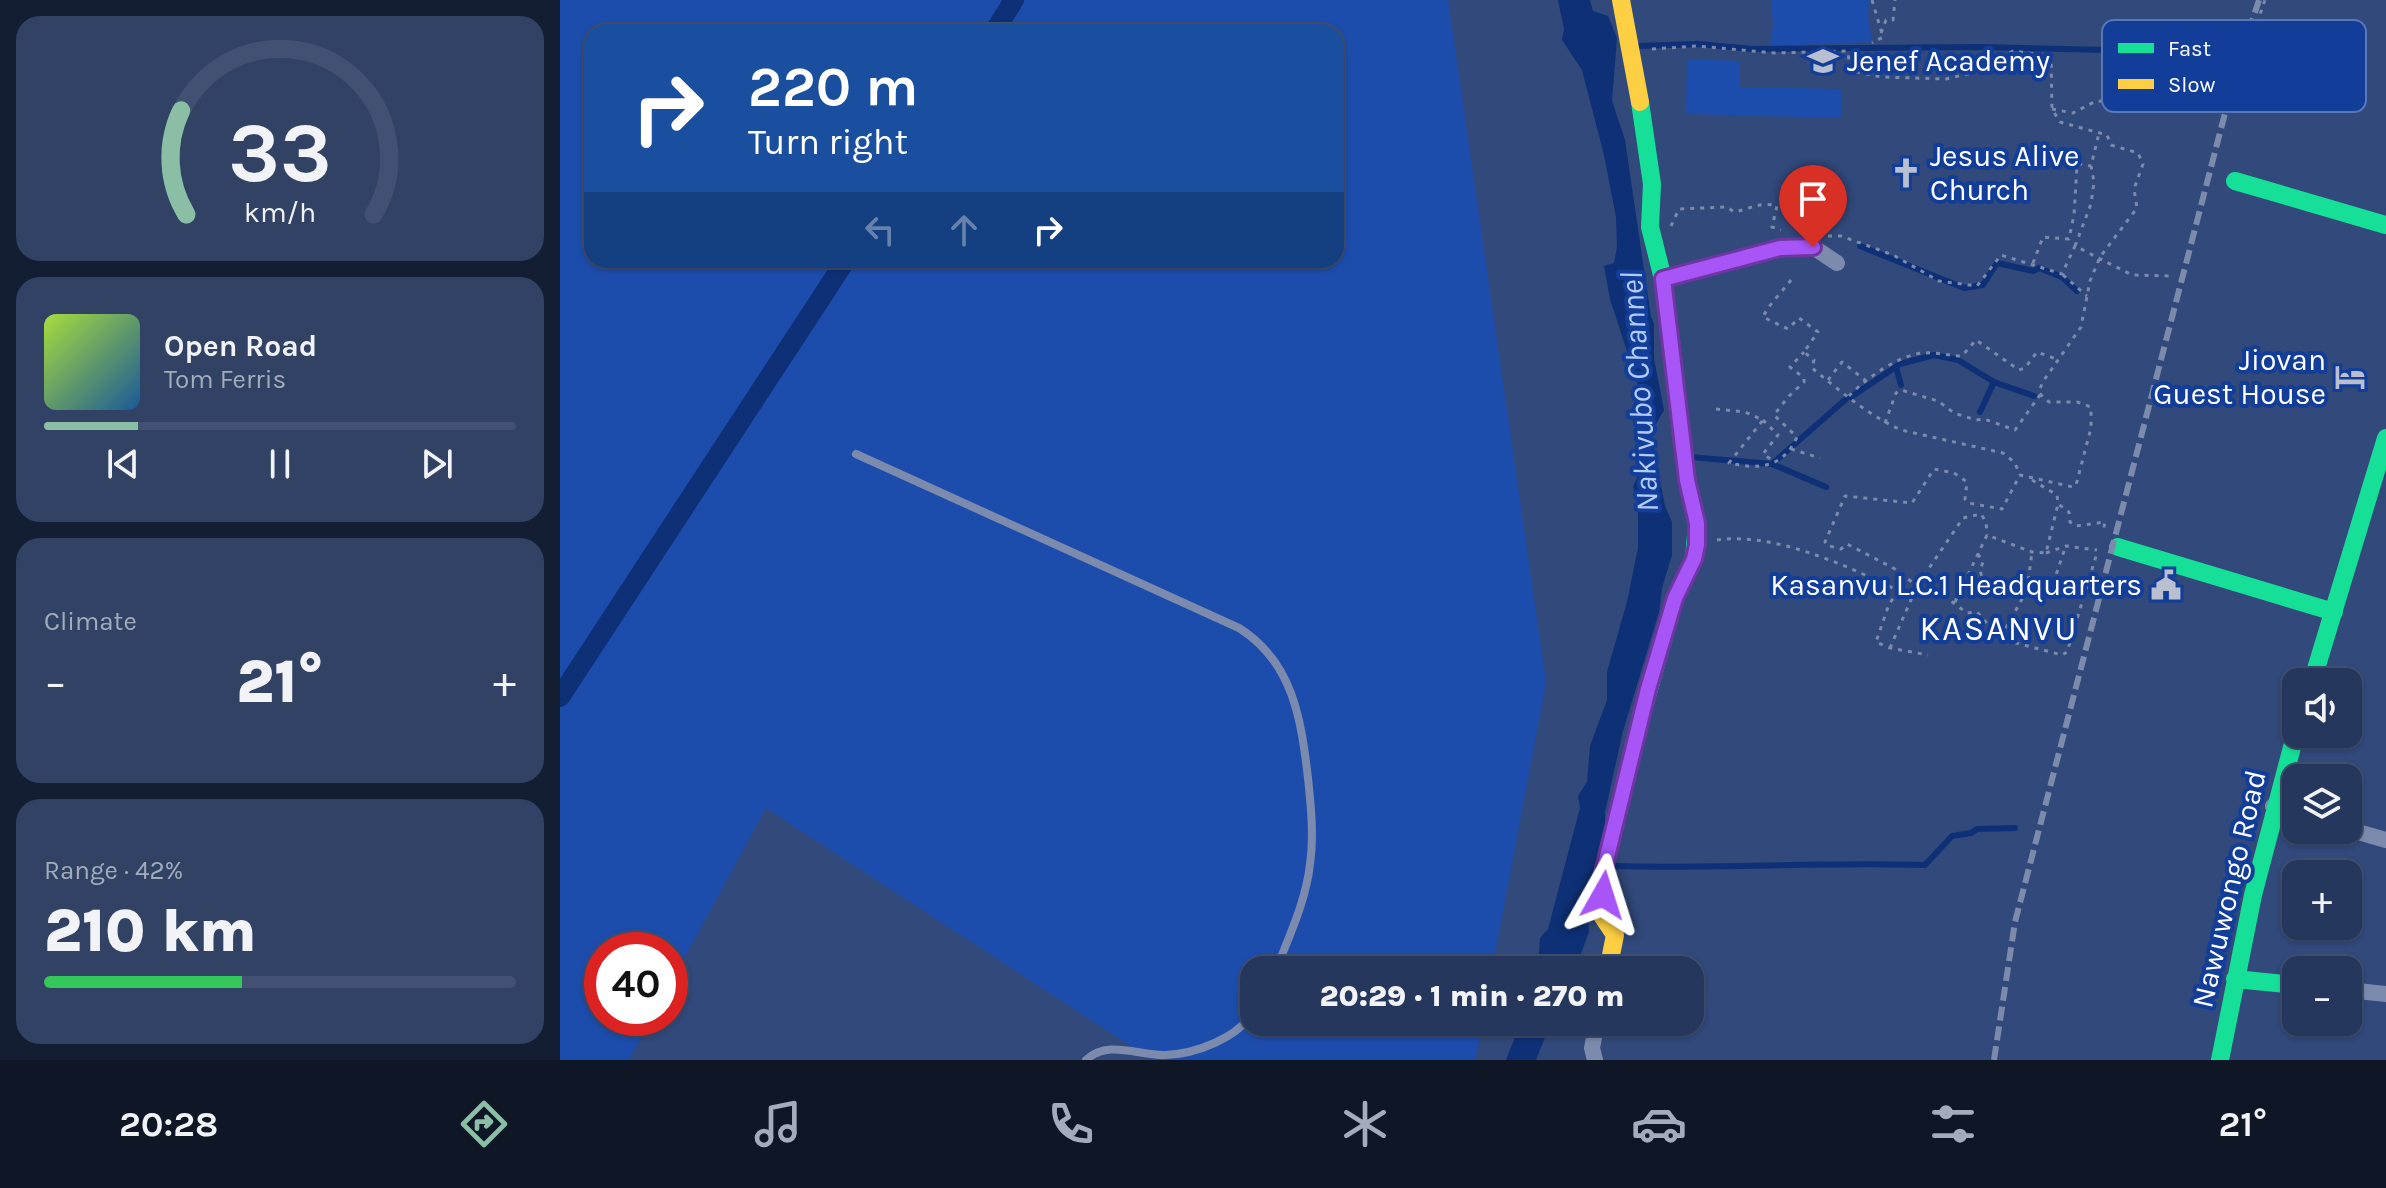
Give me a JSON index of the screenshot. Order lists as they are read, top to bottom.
{
  "streets": {
    "street": ["Nawuwongo Road"]
  },
  "districts": ["KASANVU"],
  "water": ["Nakivubo Channel"],
  "places": {
    "school or university": ["Jenef Academy"],
    "church": ["Jesus Alive Church"],
    "hotel": ["Jiovan Guest House"],
    "public building": ["Kasanvu L.C.1 Headquarters"]
  },
  "legend": ["Fast", "Slow"],
  "page": {
    "turn": ["220 m", "Turn right"],
    "song": ["Open Road", "Tom Ferris"],
    "tile": [
      "Climate",
      ["Range · 42%", "210 km"]
    ],
    "heat": ["−", "21°", "+"],
    "map_buttons": ["+", "−"],
    "limit": "40",
    "trip": "20:29 · 1 min · 270 m",
    "tabs": ["20:28", "21°"],
    "gauge": ["33", "km/h"]
  }
}
